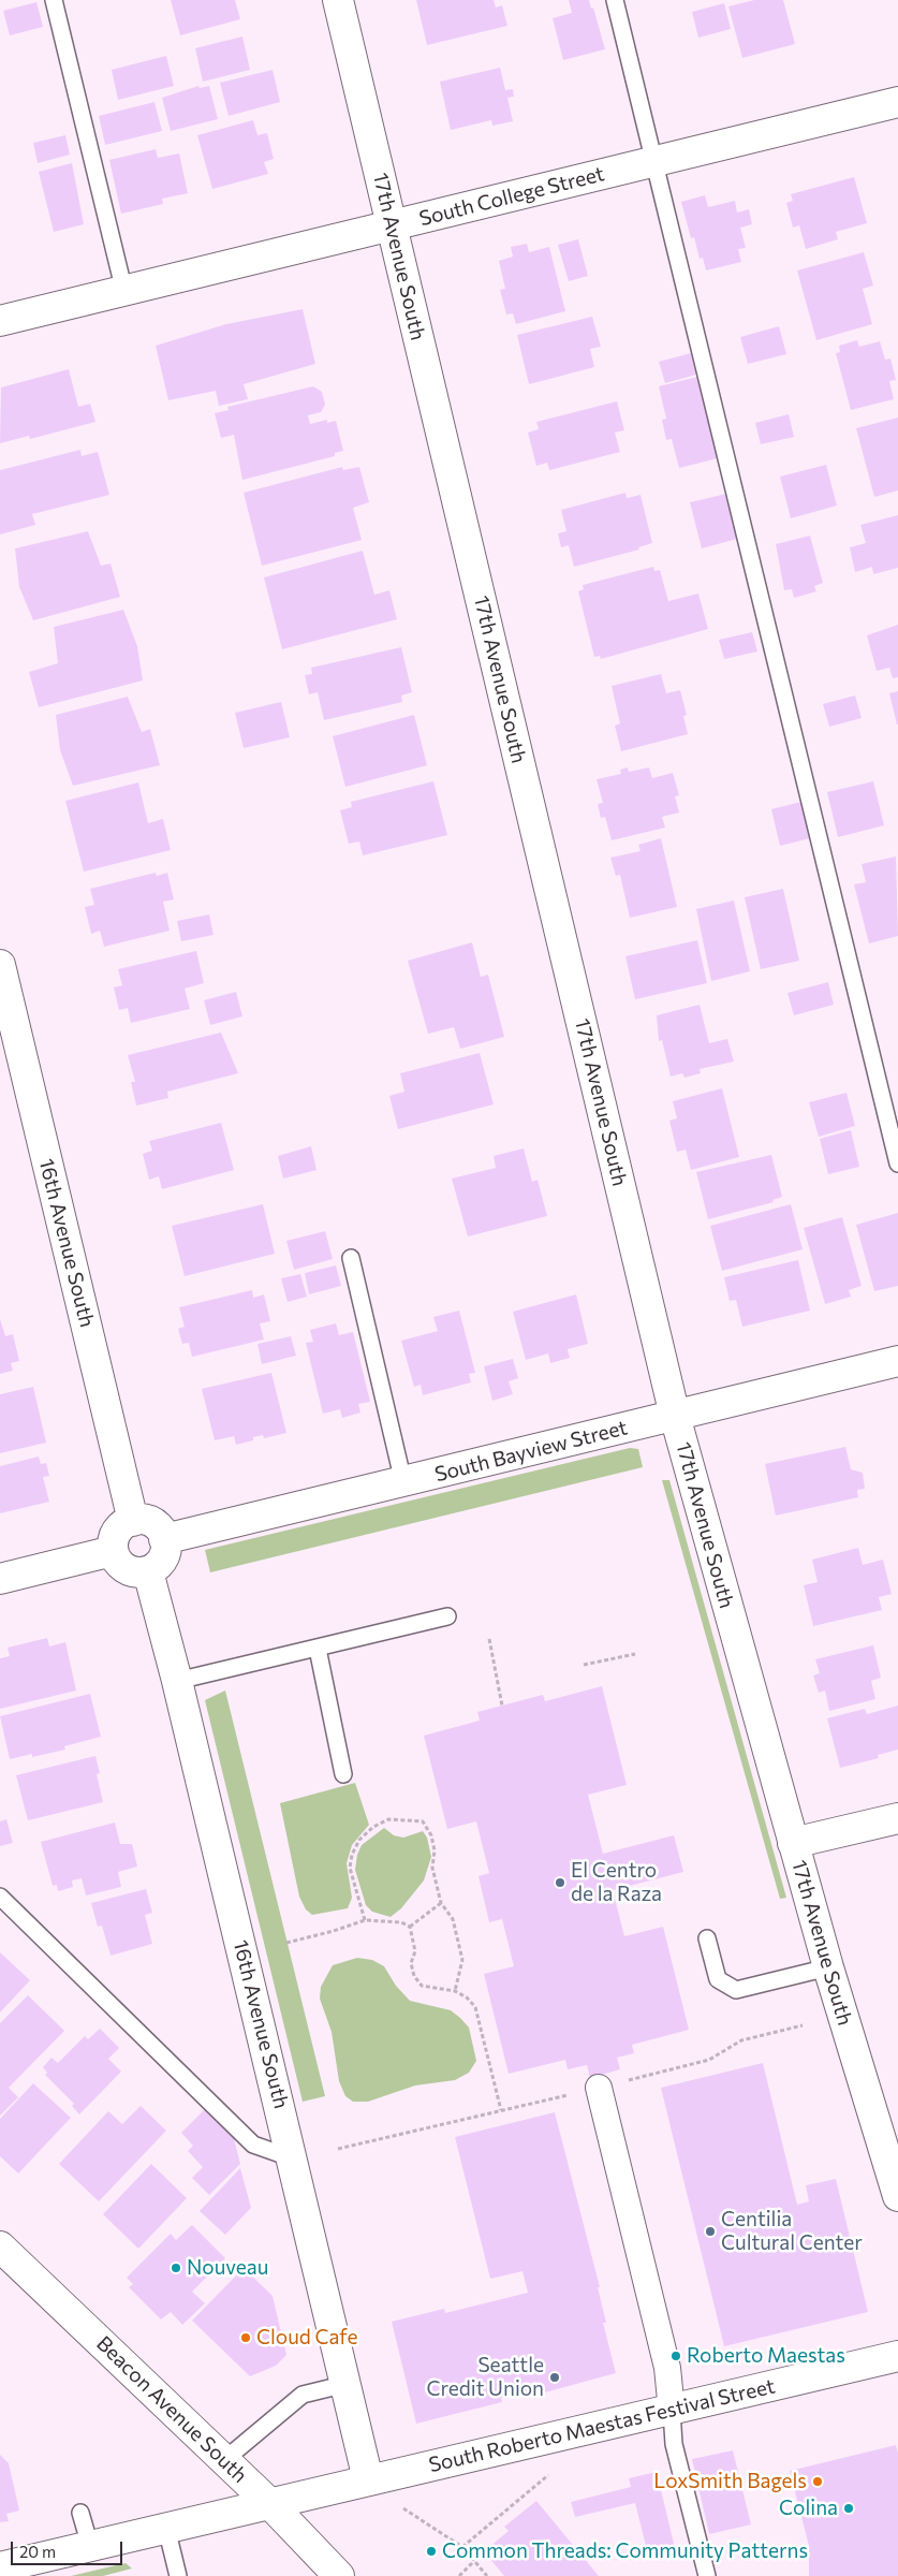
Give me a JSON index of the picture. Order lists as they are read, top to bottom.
{
  "streets": {
    "street": [
      "South College Street",
      "17th Avenue South",
      "16th Avenue South",
      "South Bayview Street",
      "Beacon Avenue South",
      "South Roberto Maestas Festival Street"
    ]
  },
  "crossings": [
    ["South College Street", "17th Avenue South"],
    ["17th Avenue South", "South Bayview Street"],
    ["16th Avenue South", "South Bayview Street"],
    ["16th Avenue South", "South Roberto Maestas Festival Street"],
    ["Beacon Avenue South", "South Roberto Maestas Festival Street"]
  ],
  "places": [
    "El Centro de la Raza",
    "Centilia Cultural Center",
    "Nouveau",
    "Cloud Cafe",
    "Roberto Maestas",
    "Seattle Credit Union",
    "LoxSmith Bagels",
    "Colina",
    "Common Threads: Community Patterns"
  ],
  "scale_bar": "20 m"
}
